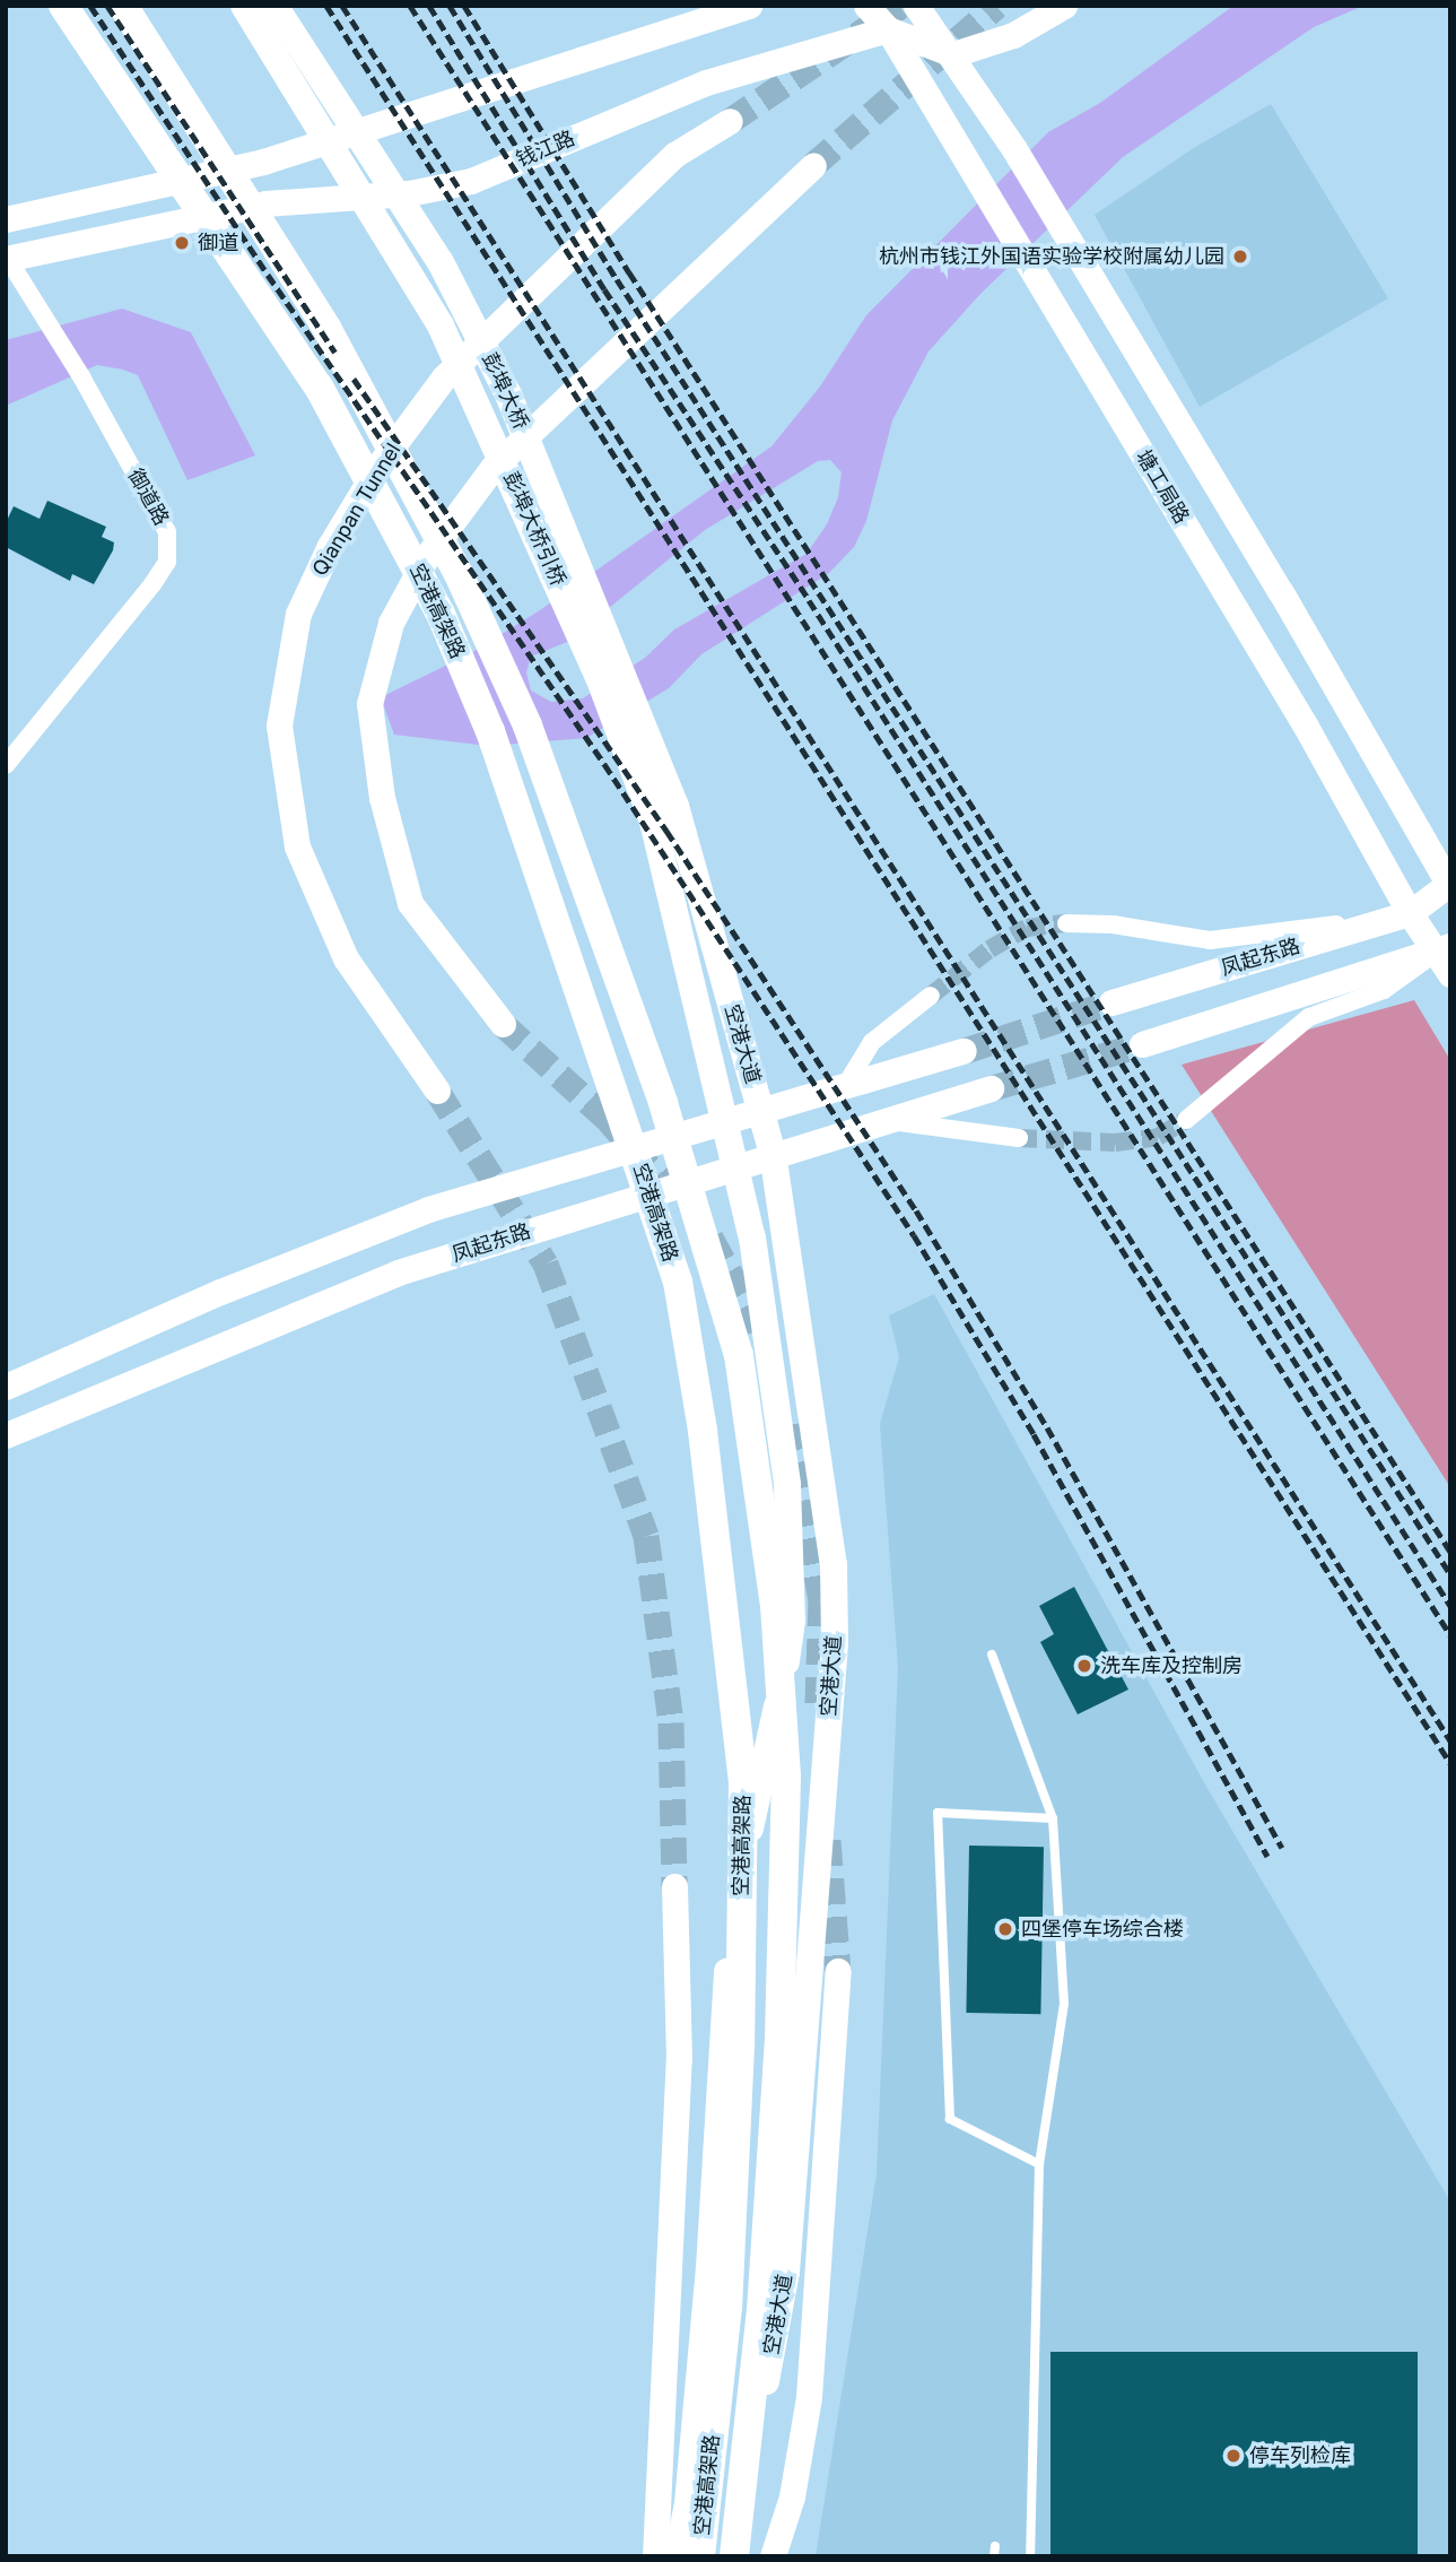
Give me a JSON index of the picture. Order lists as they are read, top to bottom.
{
  "streets": {
    "highway": ["空港高架路"],
    "main road": [
      "钱江路",
      "彭埠大桥",
      "塘工局路",
      "Qianpan Tunnel",
      "彭埠大桥引桥",
      "凤起东路",
      "空港大道"
    ],
    "street": ["御道路"]
  },
  "crossings": [
    ["钱江路", "塘工局路"],
    ["钱江路", "御道路"],
    ["彭埠大桥", "彭埠大桥引桥"],
    ["彭埠大桥", "空港大道"],
    ["塘工局路", "凤起东路"],
    ["彭埠大桥引桥", "空港大道"],
    ["凤起东路", "空港大道"]
  ],
  "places": [
    "御道",
    "杭州市钱江外国语实验学校附属幼儿园",
    "洗车库及控制房",
    "四堡停车场综合楼",
    "停车列检库"
  ]
}
